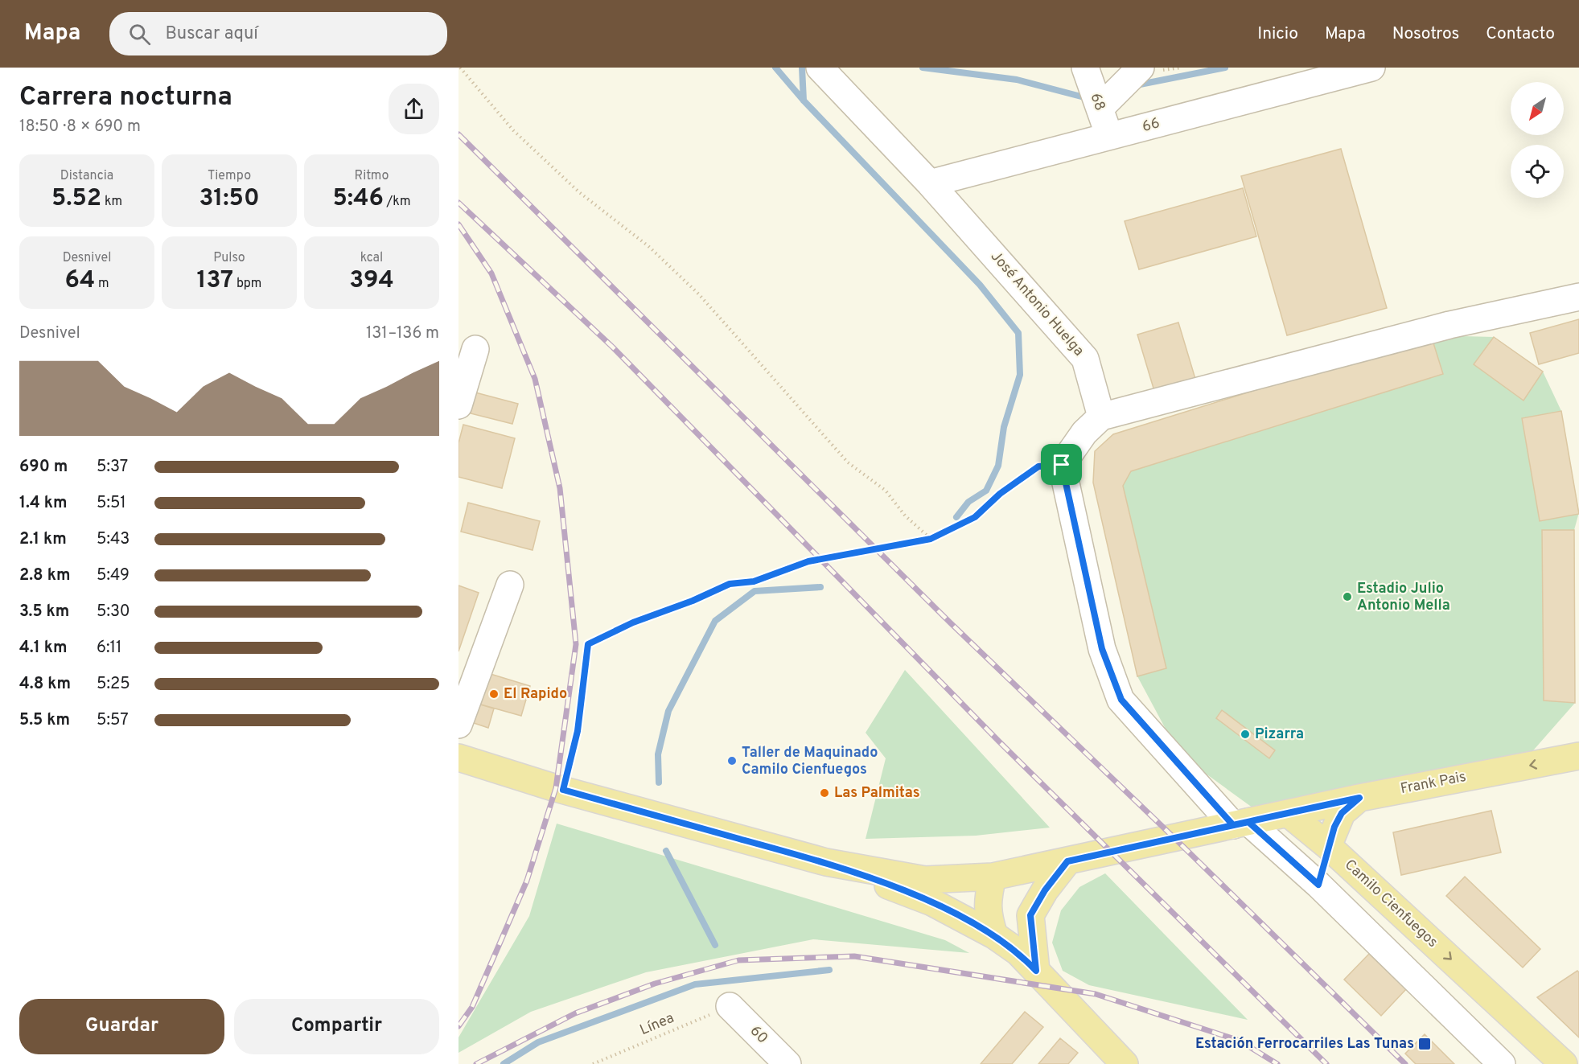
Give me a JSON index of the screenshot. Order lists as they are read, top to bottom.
{
  "streets": {
    "main road": ["Frank Pais", "Camilo Cienfuegos"],
    "street": [
      "68",
      "66",
      "José Antonio Huelga",
      "60"
    ],
    "path": ["Línea"]
  },
  "crossings": [
    ["68", "66"],
    ["66", "José Antonio Huelga"],
    ["Frank Pais", "Camilo Cienfuegos"],
    ["Línea", "60"]
  ],
  "one_way": ["Frank Pais", "Camilo Cienfuegos"],
  "places": {
    "other": [
      "Estadio Julio Antonio Mella",
      "El Rapido",
      "Pizarra",
      "Taller de Maquinado Camilo Cienfuegos",
      "Las Palmitas"
    ],
    "transit": ["Estación Ferrocarriles Las Tunas"]
  },
  "north": "bottom left",
  "page": {
    "header": "Mapa",
    "search": "Buscar aquí",
    "nav": [
      "Inicio",
      "Mapa",
      "Nosotros",
      "Contacto"
    ],
    "heading": ["Carrera nocturna", "18:50 · 8 × 690 m"],
    "stats": [
      ["Distancia", "5.52 km"],
      ["Tiempo", "31:50"],
      ["Ritmo", "5:46 /km"],
      ["Desnivel", "64 m"],
      ["Pulso", "137 bpm"],
      ["kcal", "394"]
    ],
    "chart": ["Desnivel", "131–136 m"],
    "list": [
      {
        "name": "690 m",
        "note": "5:37"
      },
      {
        "name": "1.4 km",
        "note": "5:51"
      },
      {
        "name": "2.1 km",
        "note": "5:43"
      },
      {
        "name": "2.8 km",
        "note": "5:49"
      },
      {
        "name": "3.5 km",
        "note": "5:30"
      },
      {
        "name": "4.1 km",
        "note": "6:11"
      },
      {
        "name": "4.8 km",
        "note": "5:25"
      },
      {
        "name": "5.5 km",
        "note": "5:57"
      }
    ],
    "buttons": ["Guardar", "Compartir"]
  }
}
